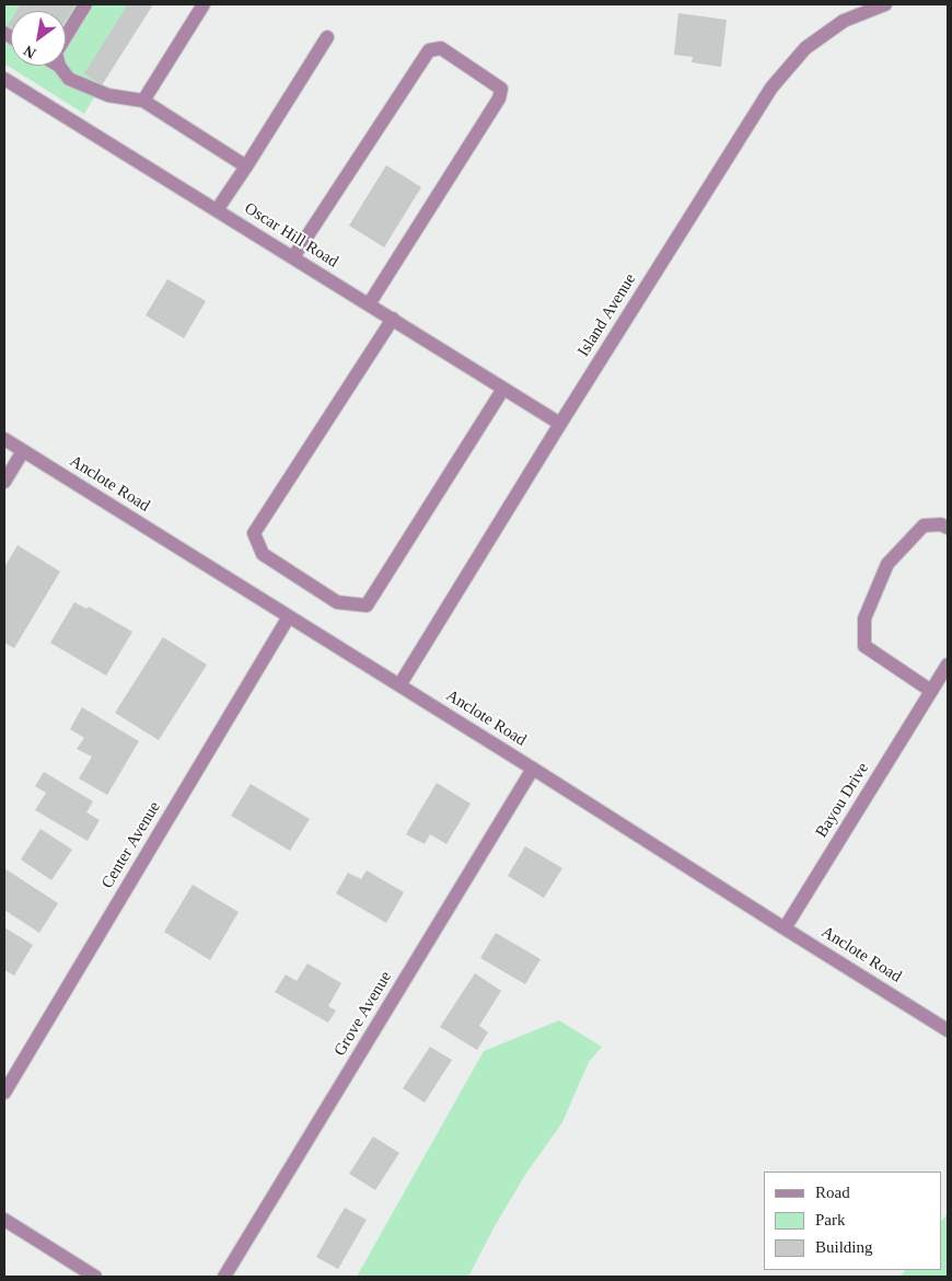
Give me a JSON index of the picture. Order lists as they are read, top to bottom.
{
  "streets": {
    "street": [
      "Oscar Hill Road",
      "Island Avenue",
      "Anclote Road",
      "Bayou Drive",
      "Center Avenue",
      "Grove Avenue"
    ]
  },
  "crossings": [
    ["Oscar Hill Road", "Island Avenue"],
    ["Island Avenue", "Anclote Road"],
    ["Anclote Road", "Bayou Drive"],
    ["Anclote Road", "Center Avenue"],
    ["Anclote Road", "Grove Avenue"]
  ],
  "legend": ["Road", "Park", "Building"],
  "north": "bottom left"
}
